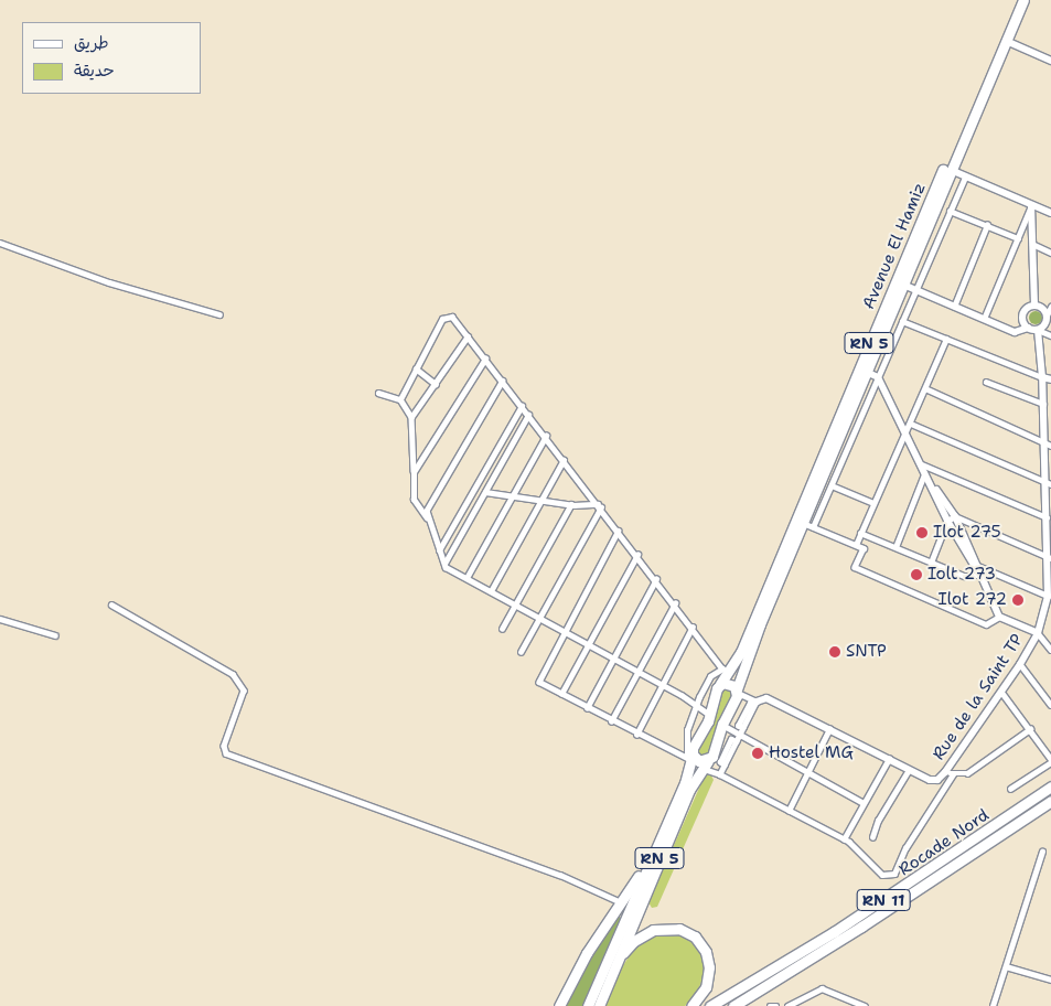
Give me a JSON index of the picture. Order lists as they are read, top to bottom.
{
  "streets": {
    "highway": [
      "Avenue El Hamiz",
      "RN 5",
      "Rocade Nord",
      "RN 11"
    ],
    "street": ["Rue de la Saint TP"]
  },
  "places": [
    "Ilot 275",
    "Iolt 273",
    "Ilot 272",
    "SNTP",
    "Hostel MG"
  ],
  "legend": ["طريق", "حديقة"]
}
